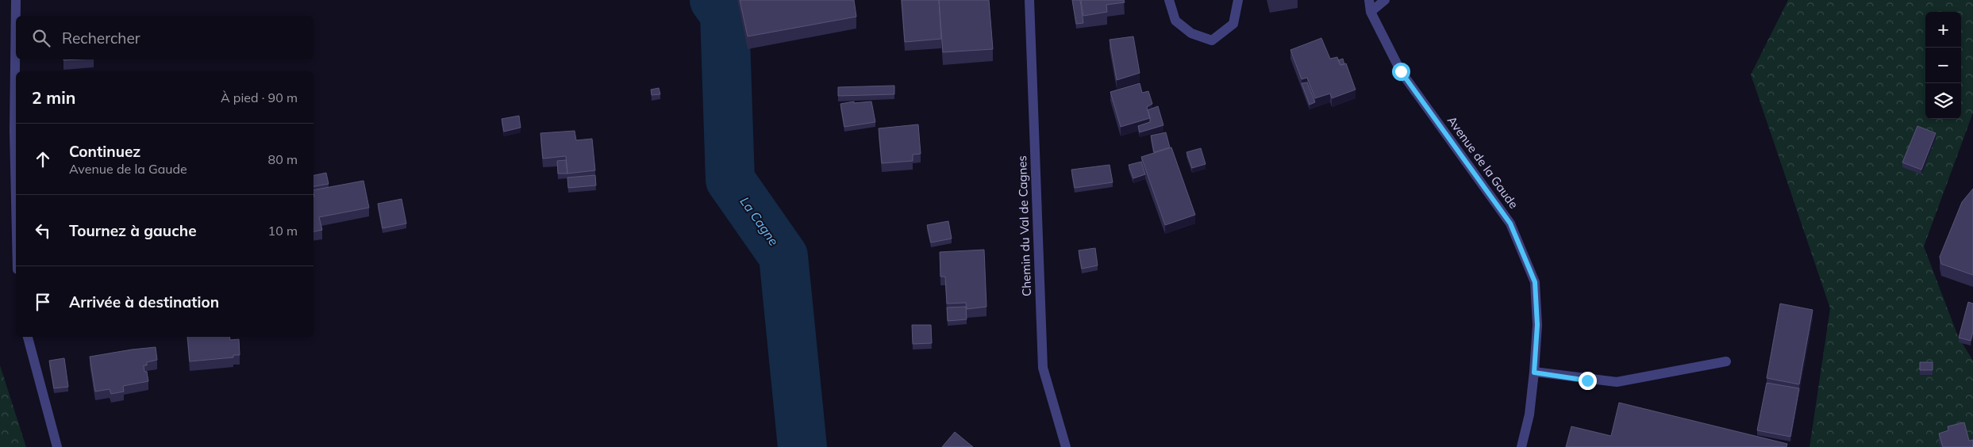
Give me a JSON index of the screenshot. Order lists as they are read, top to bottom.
{
  "streets": {
    "street": ["Avenue de la Gaude", "Chemin du Val de Cagnes"]
  },
  "water": ["La Cagne"],
  "page": {
    "map_buttons": ["+", "−"],
    "search": "Rechercher",
    "heading": ["2 min", "À pied · 90 m"],
    "list": [
      ["Continuez", "Avenue de la Gaude", "80 m"],
      ["Tournez à gauche", "10 m"],
      "Arrivée à destination"
    ]
  }
}
